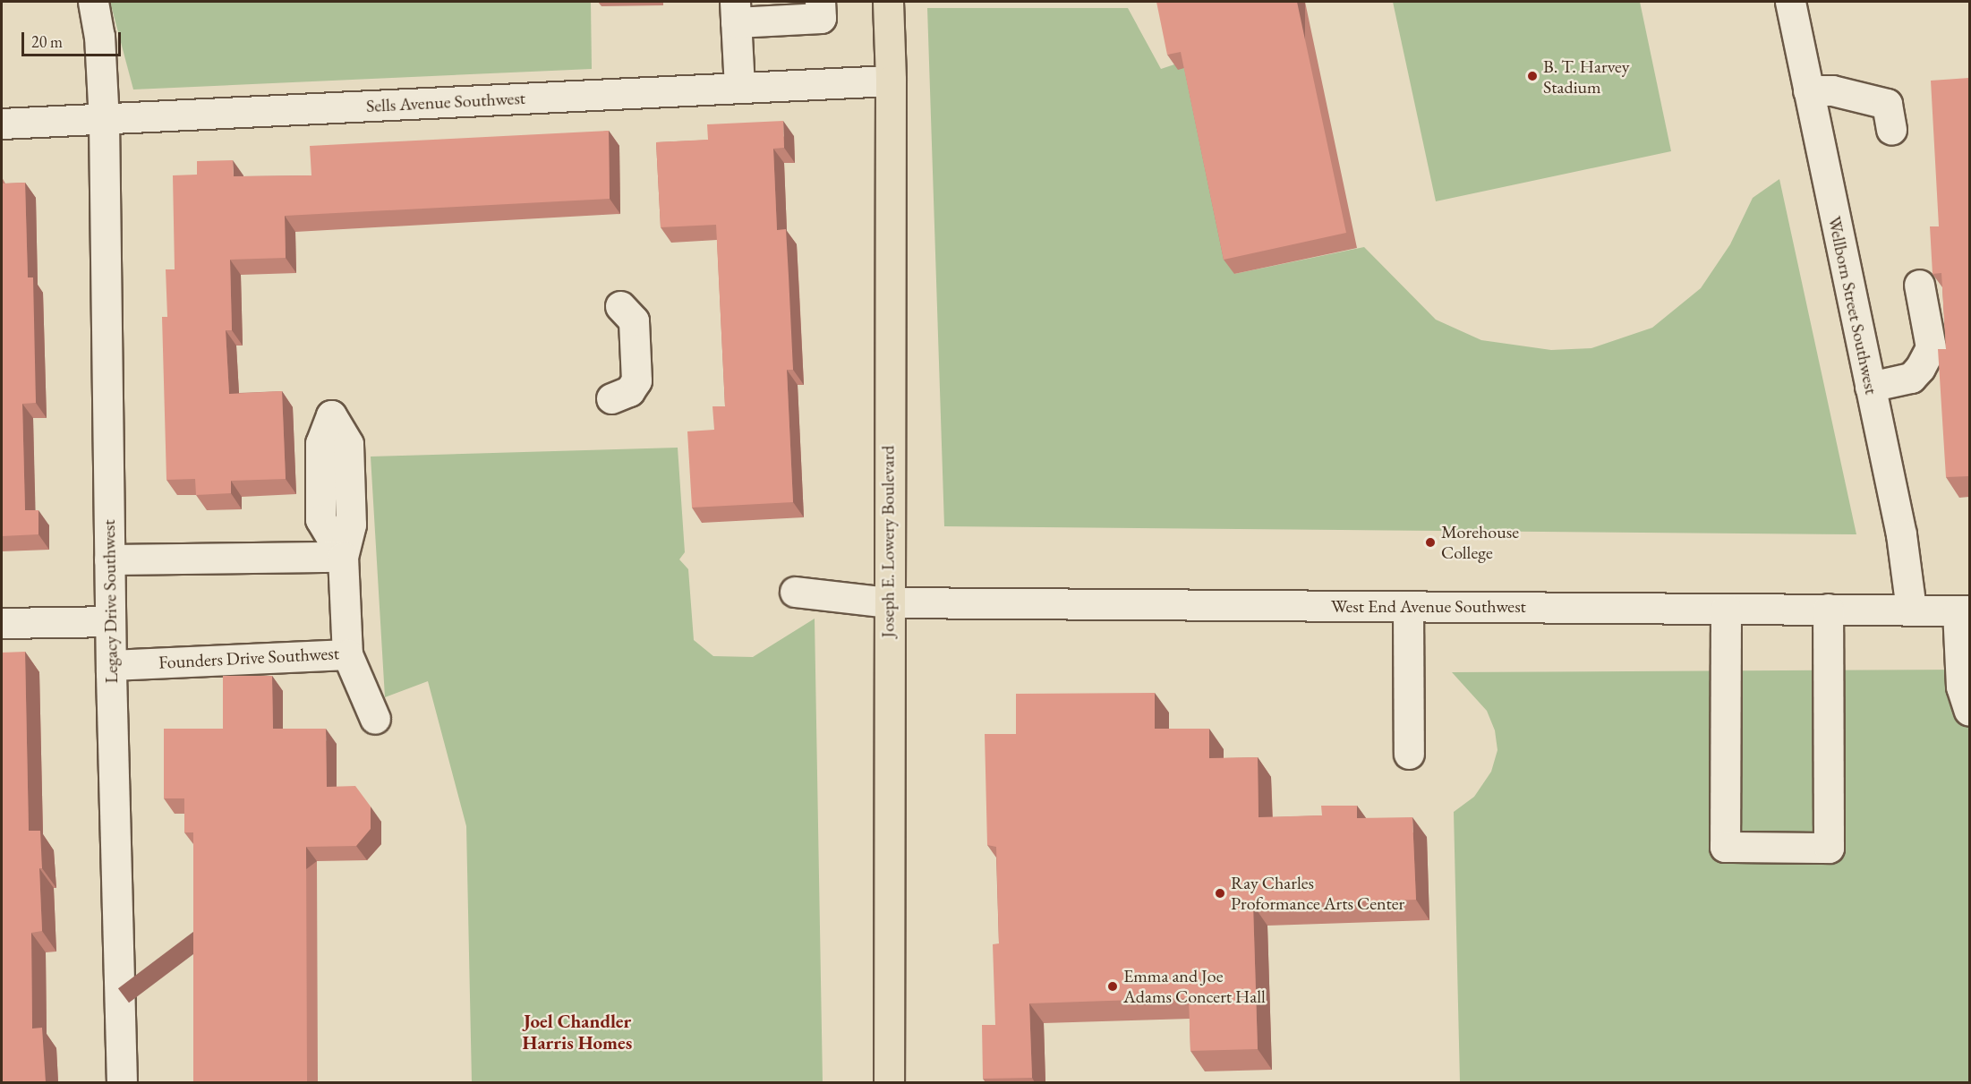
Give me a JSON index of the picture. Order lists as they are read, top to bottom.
{
  "streets": {
    "main road": ["Joseph E. Lowery Boulevard"],
    "street": [
      "Sells Avenue Southwest",
      "Wellborn Street Southwest",
      "Legacy Drive Southwest",
      "West End Avenue Southwest",
      "Founders Drive Southwest"
    ]
  },
  "crossings": [
    ["Sells Avenue Southwest", "Joseph E. Lowery Boulevard"],
    ["Sells Avenue Southwest", "Legacy Drive Southwest"],
    ["Wellborn Street Southwest", "West End Avenue Southwest"],
    ["Joseph E. Lowery Boulevard", "West End Avenue Southwest"],
    ["Legacy Drive Southwest", "Founders Drive Southwest"]
  ],
  "districts": ["Joel Chandler Harris Homes"],
  "places": [
    "B. T. Harvey Stadium",
    "Morehouse College",
    "Ray Charles Proformance Arts Center",
    "Emma and Joe Adams Concert Hall"
  ],
  "scale_bar": "20 m"
}
